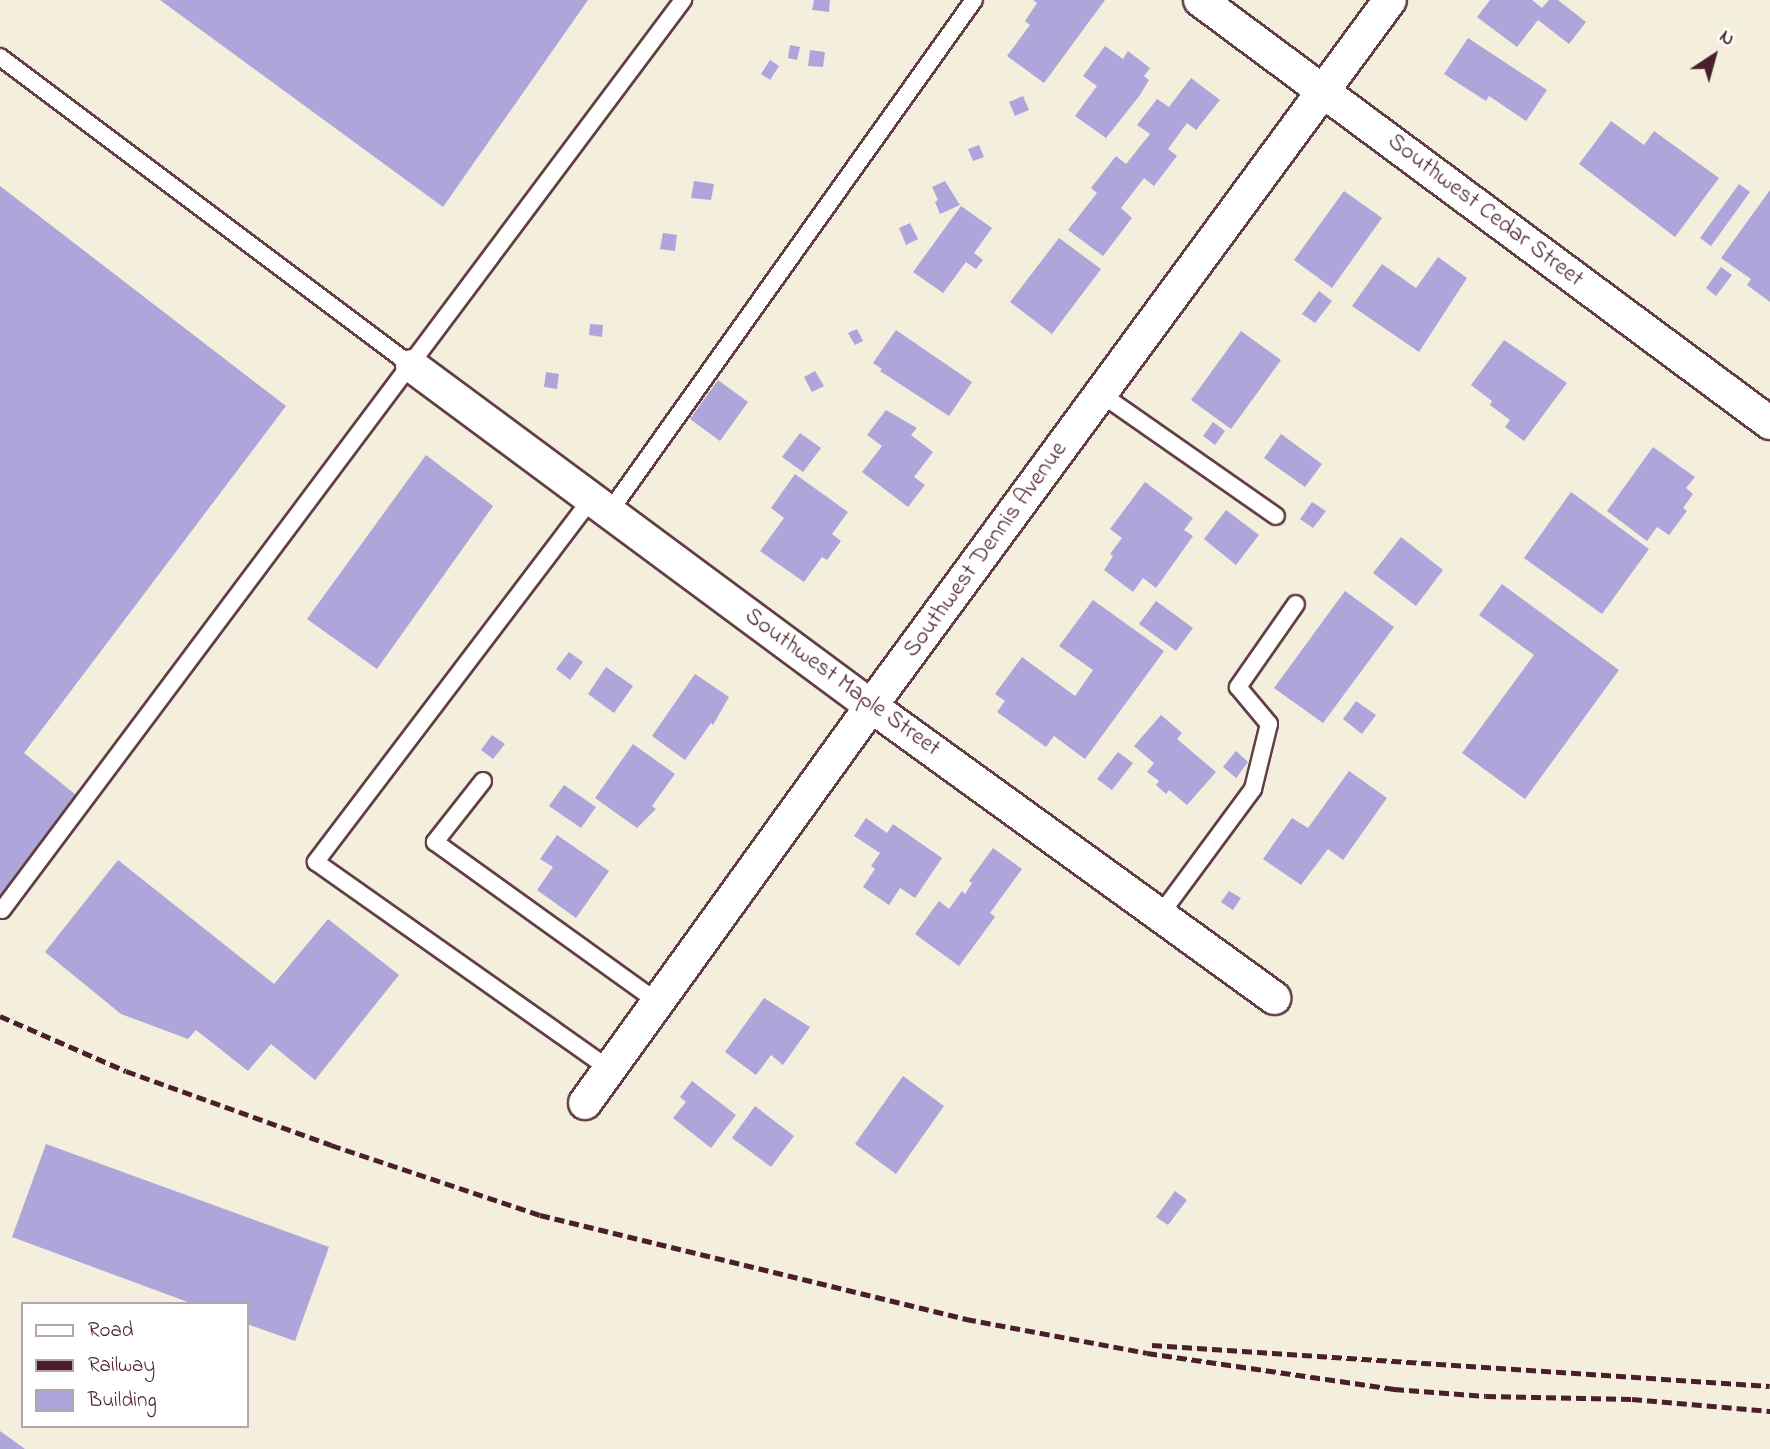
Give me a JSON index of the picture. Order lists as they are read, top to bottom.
{
  "streets": {
    "street": ["Southwest Cedar Street", "Southwest Dennis Avenue", "Southwest Maple Street"]
  },
  "crossings": [
    ["Southwest Cedar Street", "Southwest Dennis Avenue"],
    ["Southwest Dennis Avenue", "Southwest Maple Street"]
  ],
  "legend": ["Road", "Railway", "Building"],
  "north": "top right"
}
